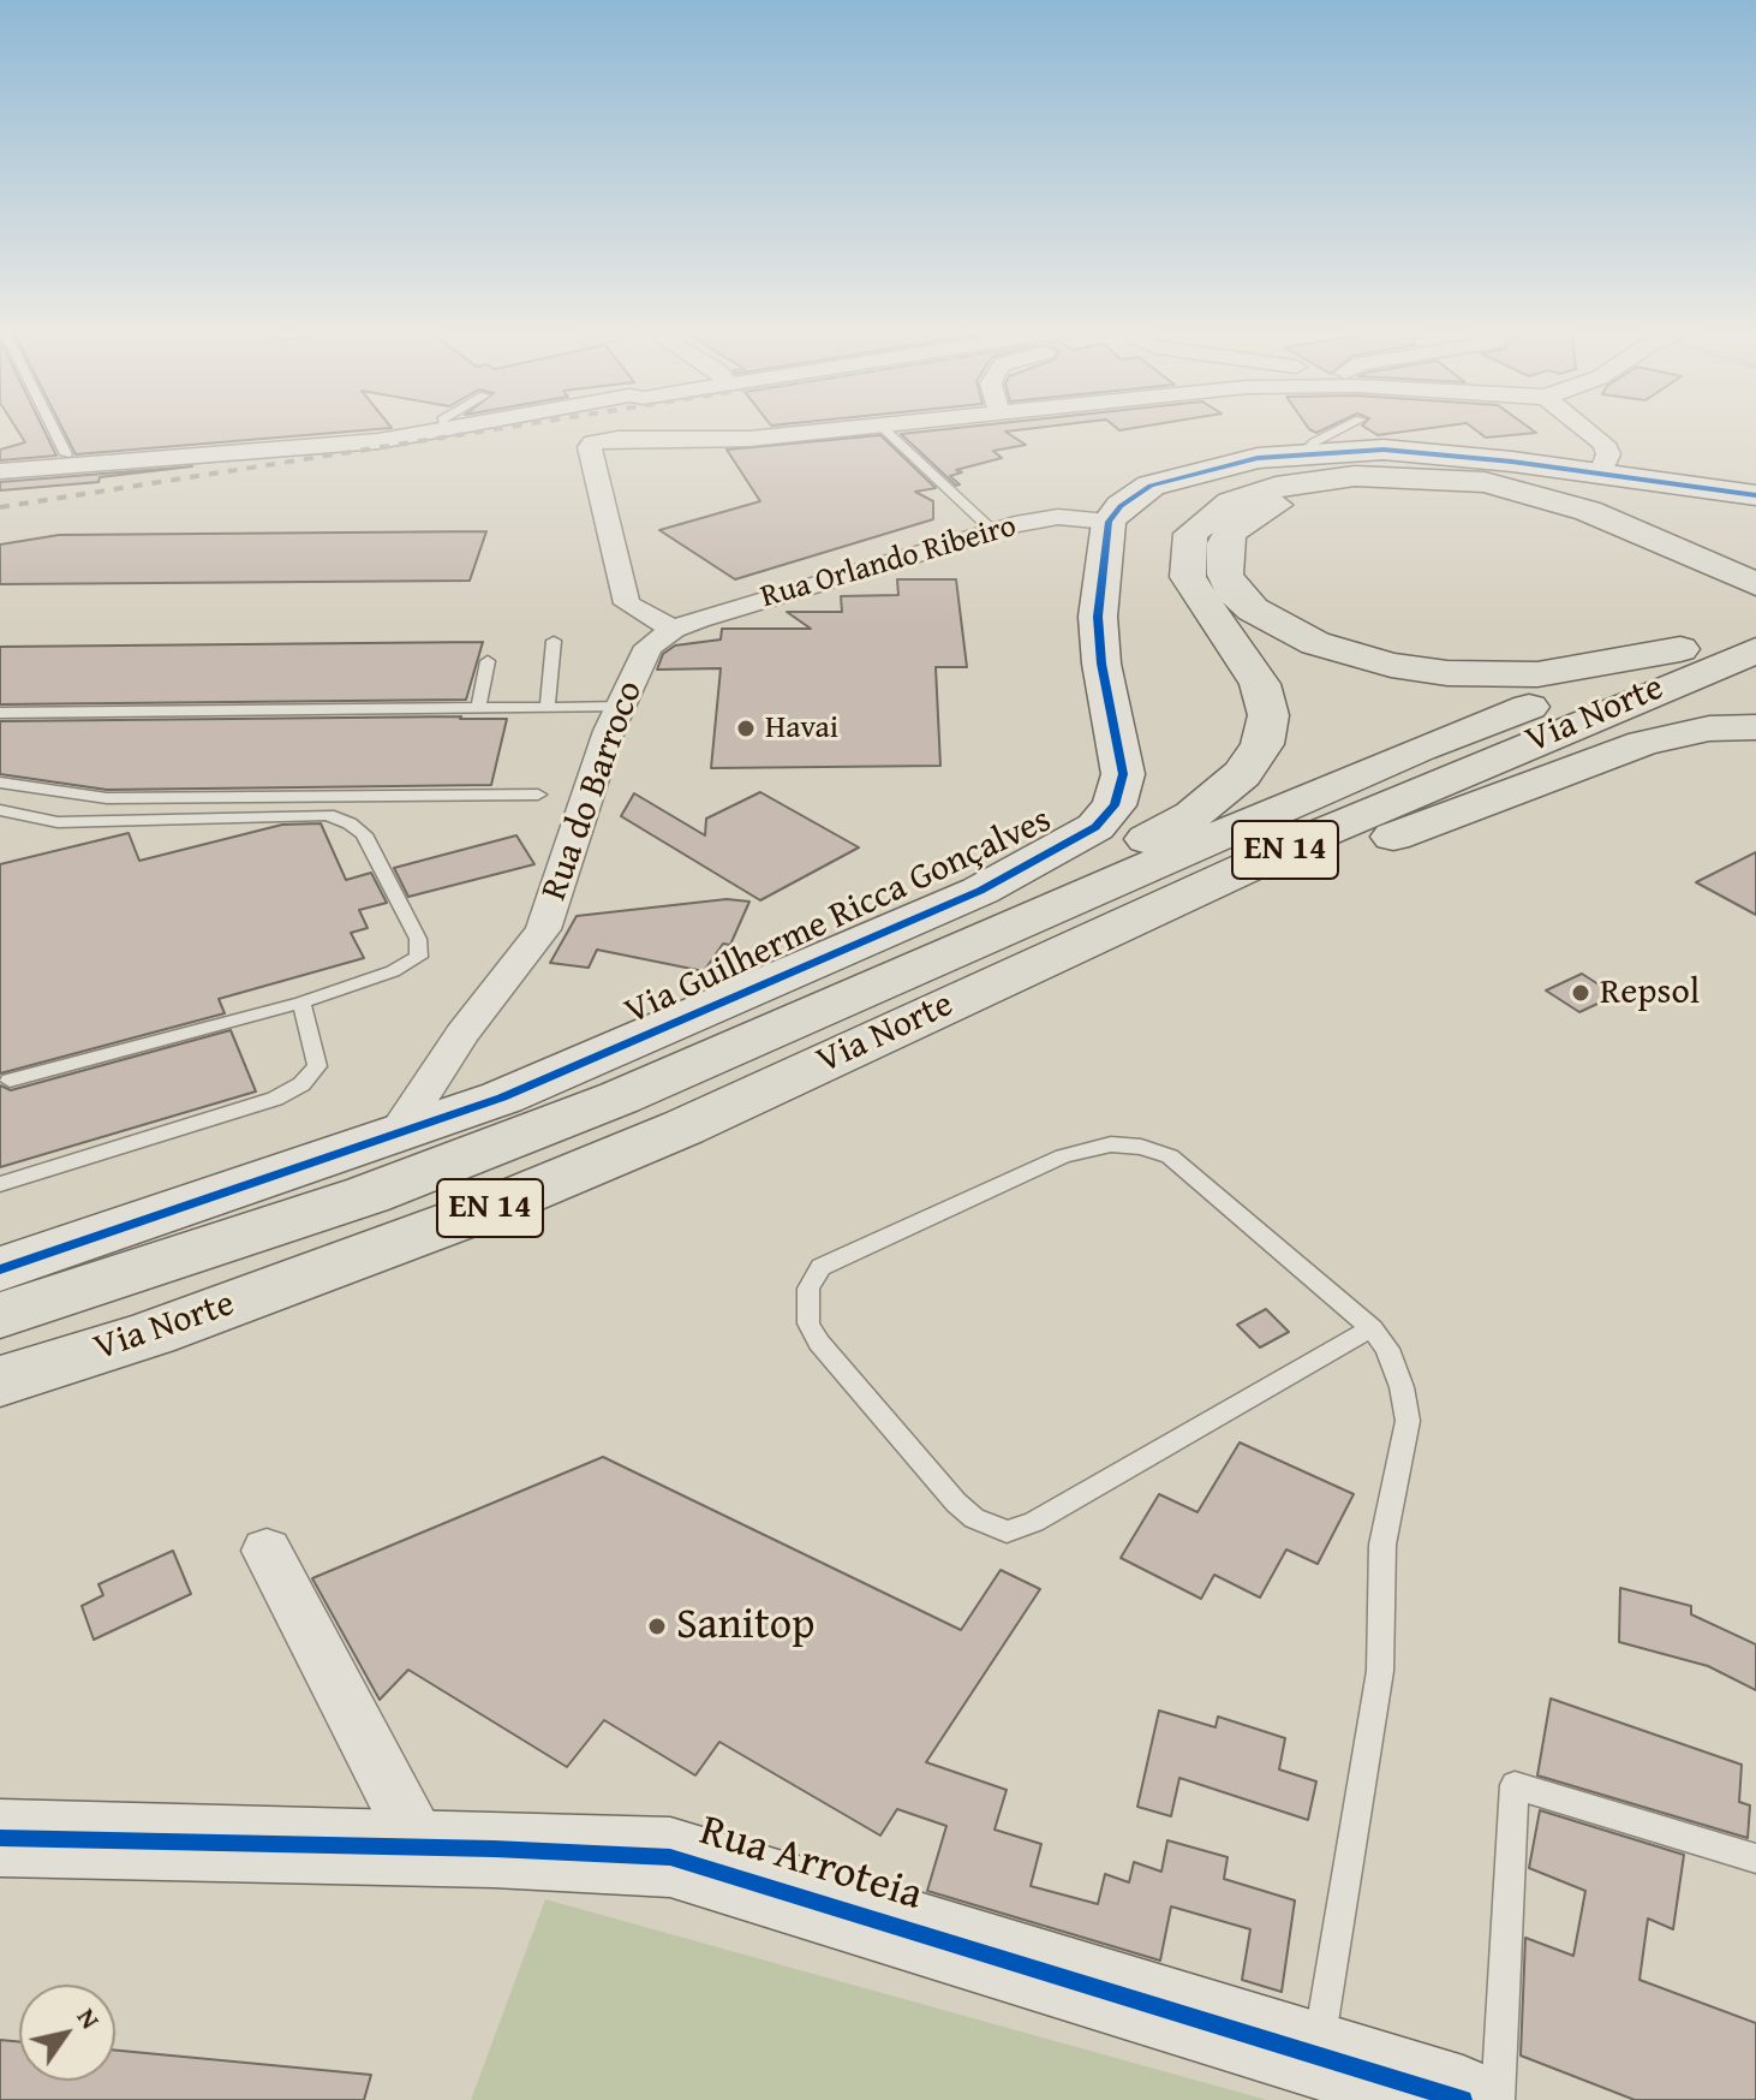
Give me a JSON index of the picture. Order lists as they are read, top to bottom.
{
  "streets": {
    "highway": ["Via Norte", "EN 14"],
    "street": [
      "Rua Orlando Ribeiro",
      "Rua do Barroco",
      "Via Guilherme Ricca Gonçalves",
      "Rua Arroteia"
    ]
  },
  "crossings": [
    ["Rua Orlando Ribeiro", "Rua do Barroco"],
    ["Rua Orlando Ribeiro", "Via Guilherme Ricca Gonçalves"],
    ["Rua do Barroco", "Via Guilherme Ricca Gonçalves"]
  ],
  "places": ["Havai", "Repsol", "Sanitop"],
  "north": "top right"
}
